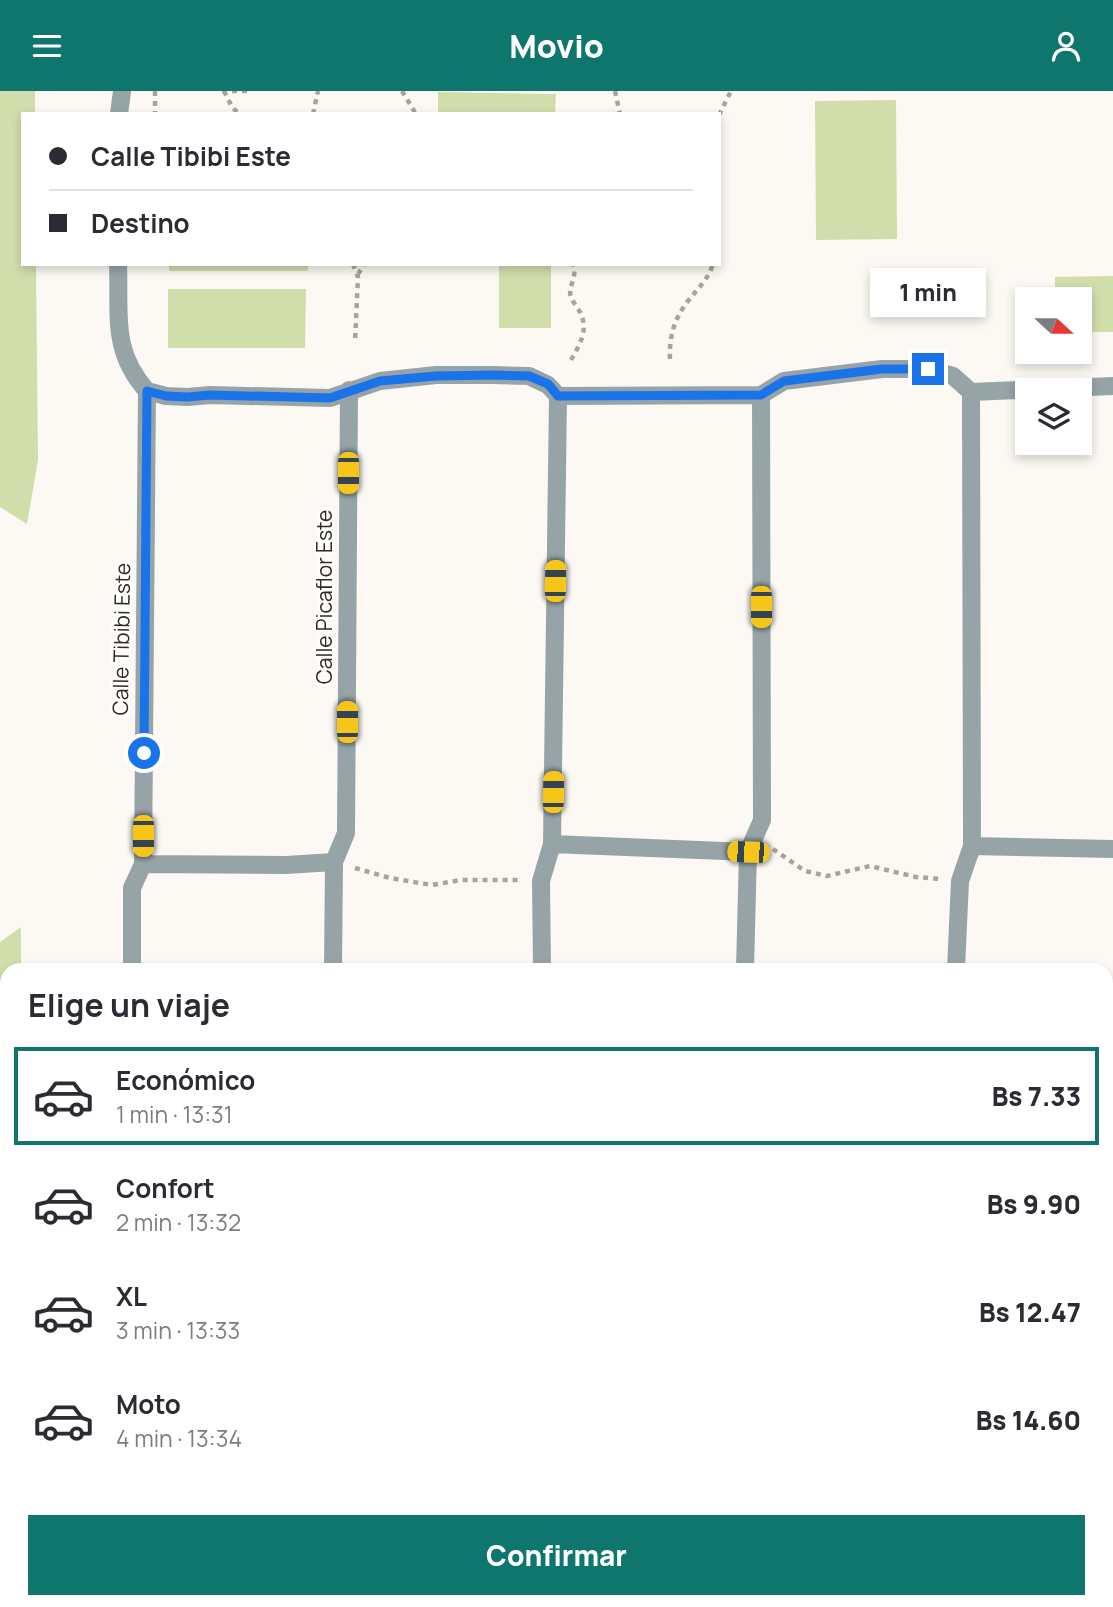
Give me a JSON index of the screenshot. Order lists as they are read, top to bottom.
{
  "streets": {
    "street": ["Calle Picaflor Este", "Calle Tibibi Este"]
  },
  "north": "right",
  "page": {
    "header": "Movio",
    "banner": ["Calle Tibibi Este", "Destino"],
    "bubble": "1 min",
    "heading": "Elige un viaje",
    "list": [
      {
        "name": "Económico",
        "note": "1 min · 13:31",
        "value": "Bs 7.33"
      },
      {
        "name": "Confort",
        "note": "2 min · 13:32",
        "value": "Bs 9.90"
      },
      {
        "name": "XL",
        "note": "3 min · 13:33",
        "value": "Bs 12.47"
      },
      {
        "name": "Moto",
        "note": "4 min · 13:34",
        "value": "Bs 14.60"
      }
    ],
    "buttons": "Confirmar"
  }
}
